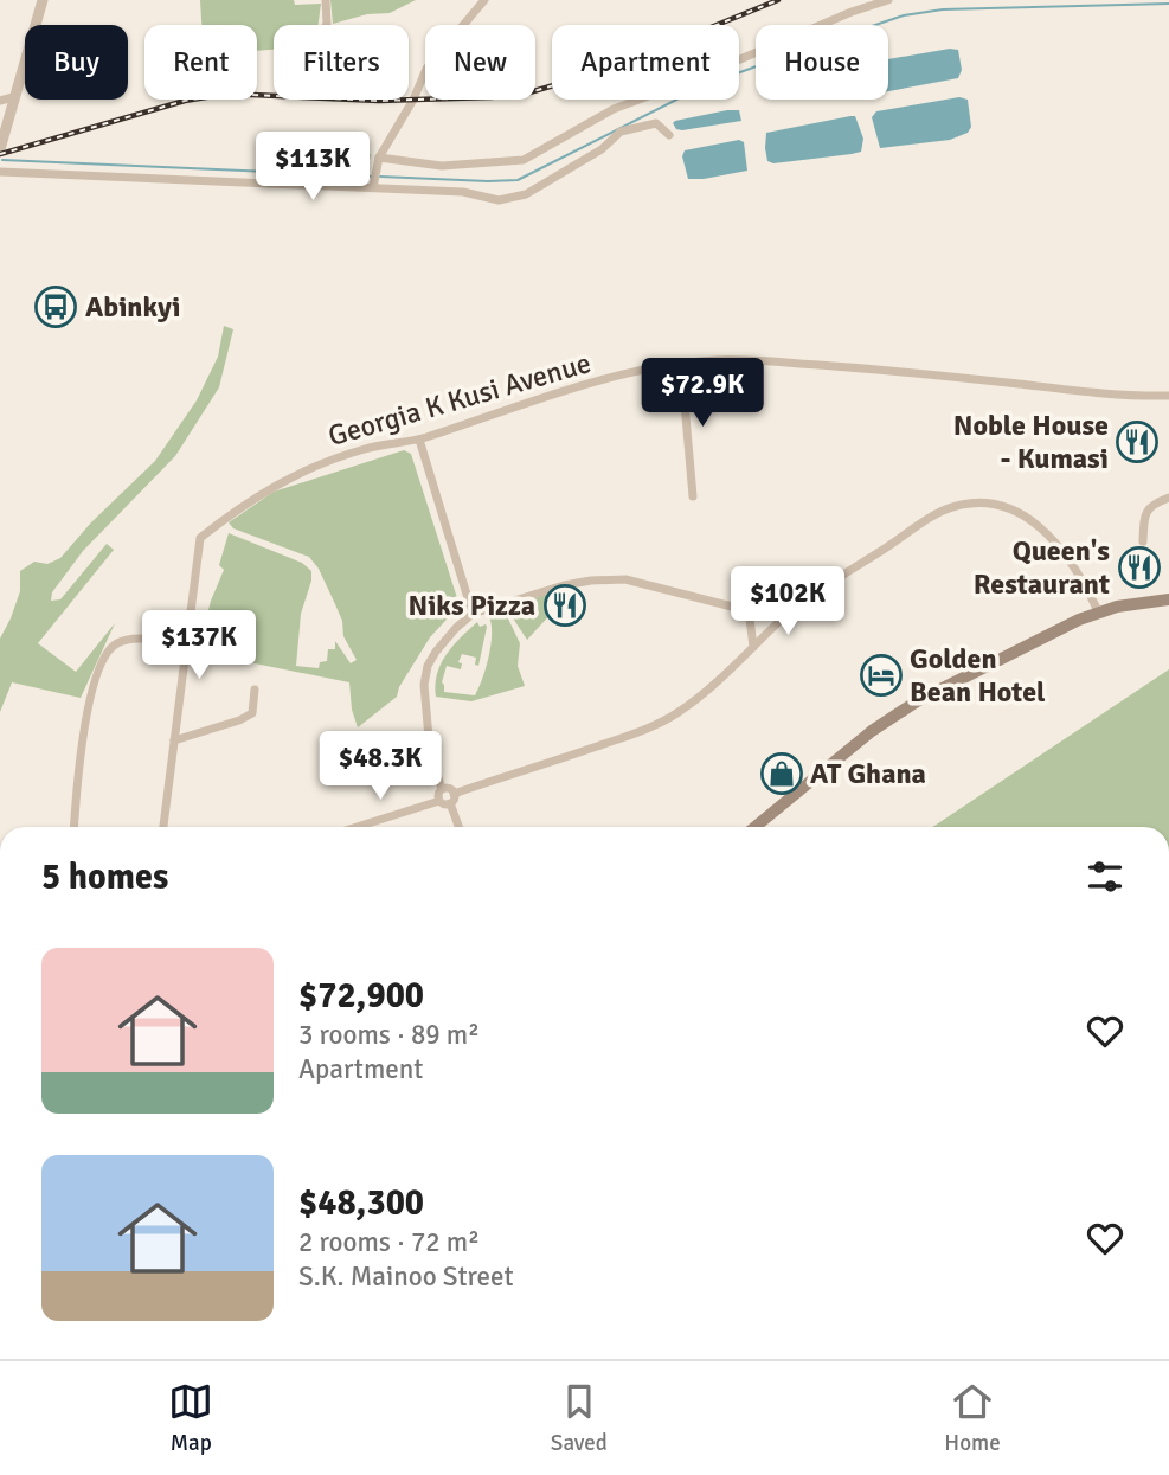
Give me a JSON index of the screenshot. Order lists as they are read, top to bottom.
{
  "streets": {
    "street": ["Georgia K Kusi Avenue"]
  },
  "places": {
    "bus stop": ["Abinkyi"],
    "restaurant": ["Noble House - Kumasi", "Queen's Restaurant", "Niks Pizza"],
    "hotel": ["Golden Bean Hotel"],
    "shop": ["AT Ghana"]
  },
  "page": {
    "chip": [
      "Buy",
      "Rent",
      "Filters",
      "New",
      "Apartment",
      "House"
    ],
    "price": [
      "$113K",
      "$72.9K",
      "$102K",
      "$137K",
      "$48.3K"
    ],
    "heading": "5 homes",
    "list": [
      {
        "name": "$72,900",
        "note": "3 rooms · 89 m² · Apartment"
      },
      {
        "name": "$48,300",
        "note": "2 rooms · 72 m² · S.K. Mainoo Street"
      }
    ],
    "tabs": ["Map", "Saved", "Home"]
  }
}
